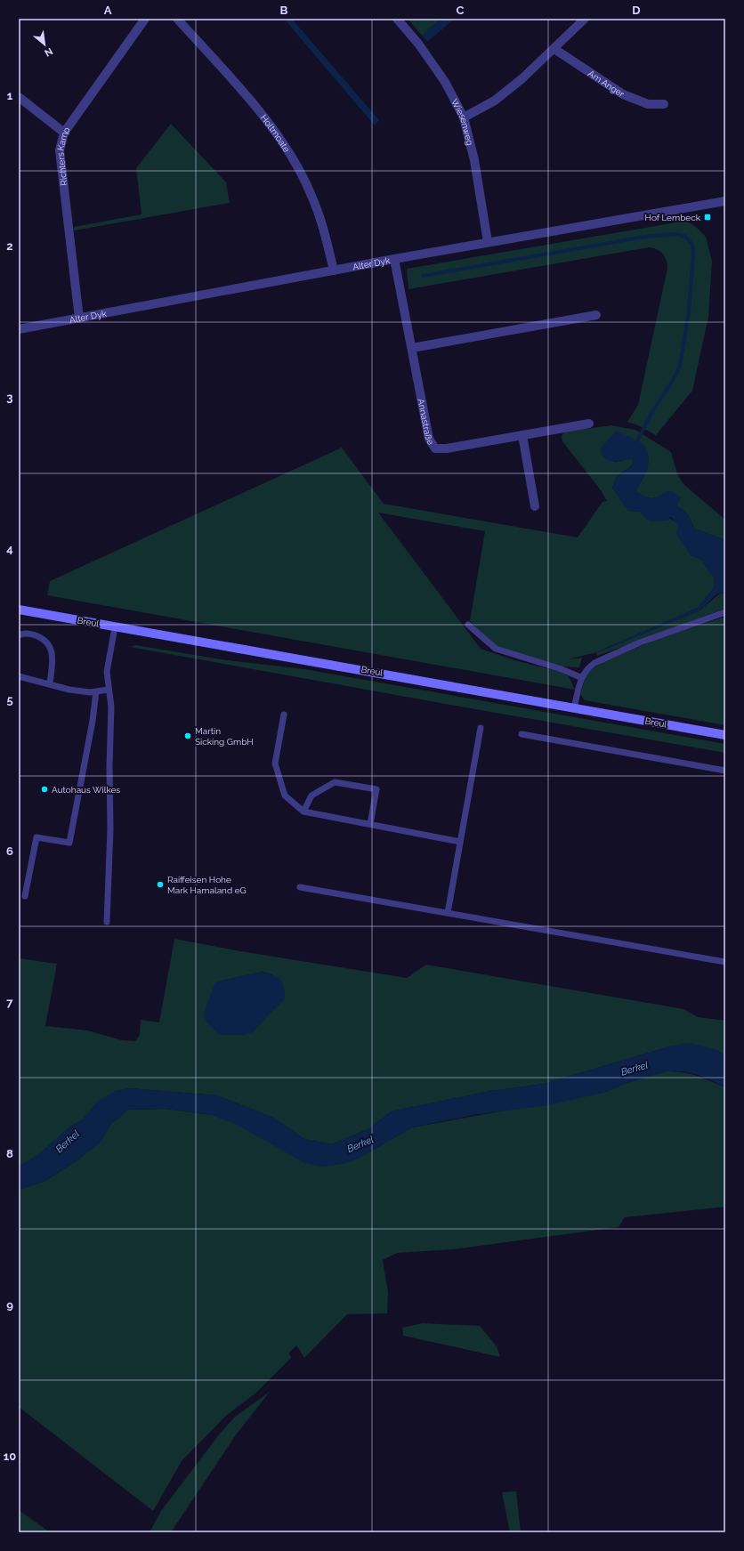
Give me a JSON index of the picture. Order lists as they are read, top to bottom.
{
  "streets": {
    "main road": ["Breul"],
    "street": [
      "Am Anger",
      "Wiesenweg",
      "Holtmoate",
      "Richters Kamp",
      "Alter Dyk",
      "Annastraße"
    ]
  },
  "crossings": [
    ["Wiesenweg", "Alter Dyk"],
    ["Holtmoate", "Alter Dyk"],
    ["Richters Kamp", "Alter Dyk"],
    ["Alter Dyk", "Annastraße"]
  ],
  "water": ["Berkel"],
  "places": {
    "transit": ["Hof Lembeck"],
    "other": ["Martin Sicking GmbH", "Autohaus Wilkes", "Raiffeisen Hohe Mark Hamaland eG"]
  },
  "north": "bottom right",
  "grid": {
    "columns": [
      "A",
      "B",
      "C",
      "D"
    ],
    "rows": [
      "1",
      "2",
      "3",
      "4",
      "5",
      "6",
      "7",
      "8",
      "9",
      "10"
    ]
  }
}
